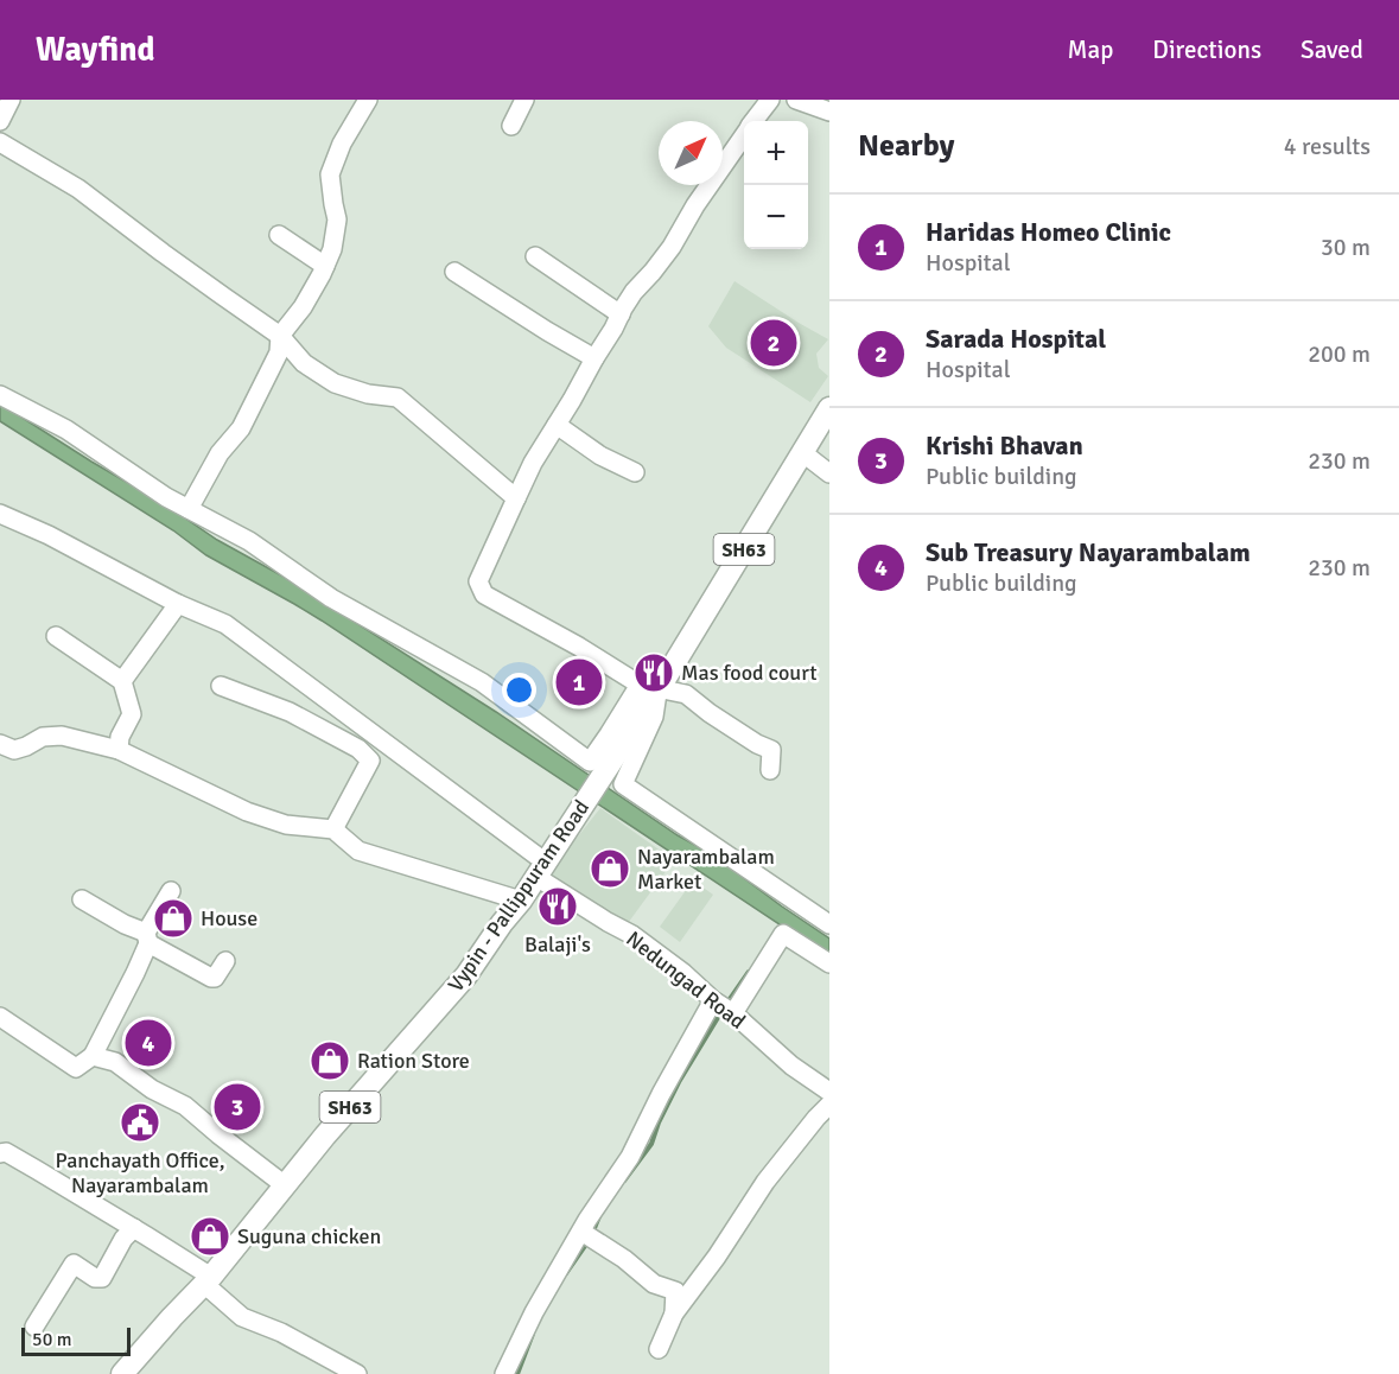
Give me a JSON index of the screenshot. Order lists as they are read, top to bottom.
{
  "streets": {
    "main road": ["SH63", "Vypin - Pallippuram Road"],
    "street": ["Nedungad Road"]
  },
  "crossings": [
    ["Vypin - Pallippuram Road", "Nedungad Road"]
  ],
  "places": {
    "restaurant": ["Mas food court", "Balaji's"],
    "shop": [
      "Nayarambalam Market",
      "House",
      "Ration Store",
      "Suguna chicken"
    ],
    "public building": ["Panchayath Office, Nayarambalam"]
  },
  "scale_bar": "50 m",
  "north": "top right",
  "page": {
    "header": "Wayfind",
    "nav": ["Map", "Directions", "Saved"],
    "heading": ["Nearby", "4 results"],
    "map_buttons": ["+", "−"],
    "list": [
      {
        "mark": "1",
        "name": "Haridas Homeo Clinic",
        "note": "Hospital",
        "value": "30 m"
      },
      {
        "mark": "2",
        "name": "Sarada Hospital",
        "note": "Hospital",
        "value": "200 m"
      },
      {
        "mark": "3",
        "name": "Krishi Bhavan",
        "note": "Public building",
        "value": "230 m"
      },
      {
        "mark": "4",
        "name": "Sub Treasury Nayarambalam",
        "note": "Public building",
        "value": "230 m"
      }
    ],
    "pins": [
      "2",
      "1",
      "4",
      "3"
    ],
    "scale": "50 m"
  }
}
